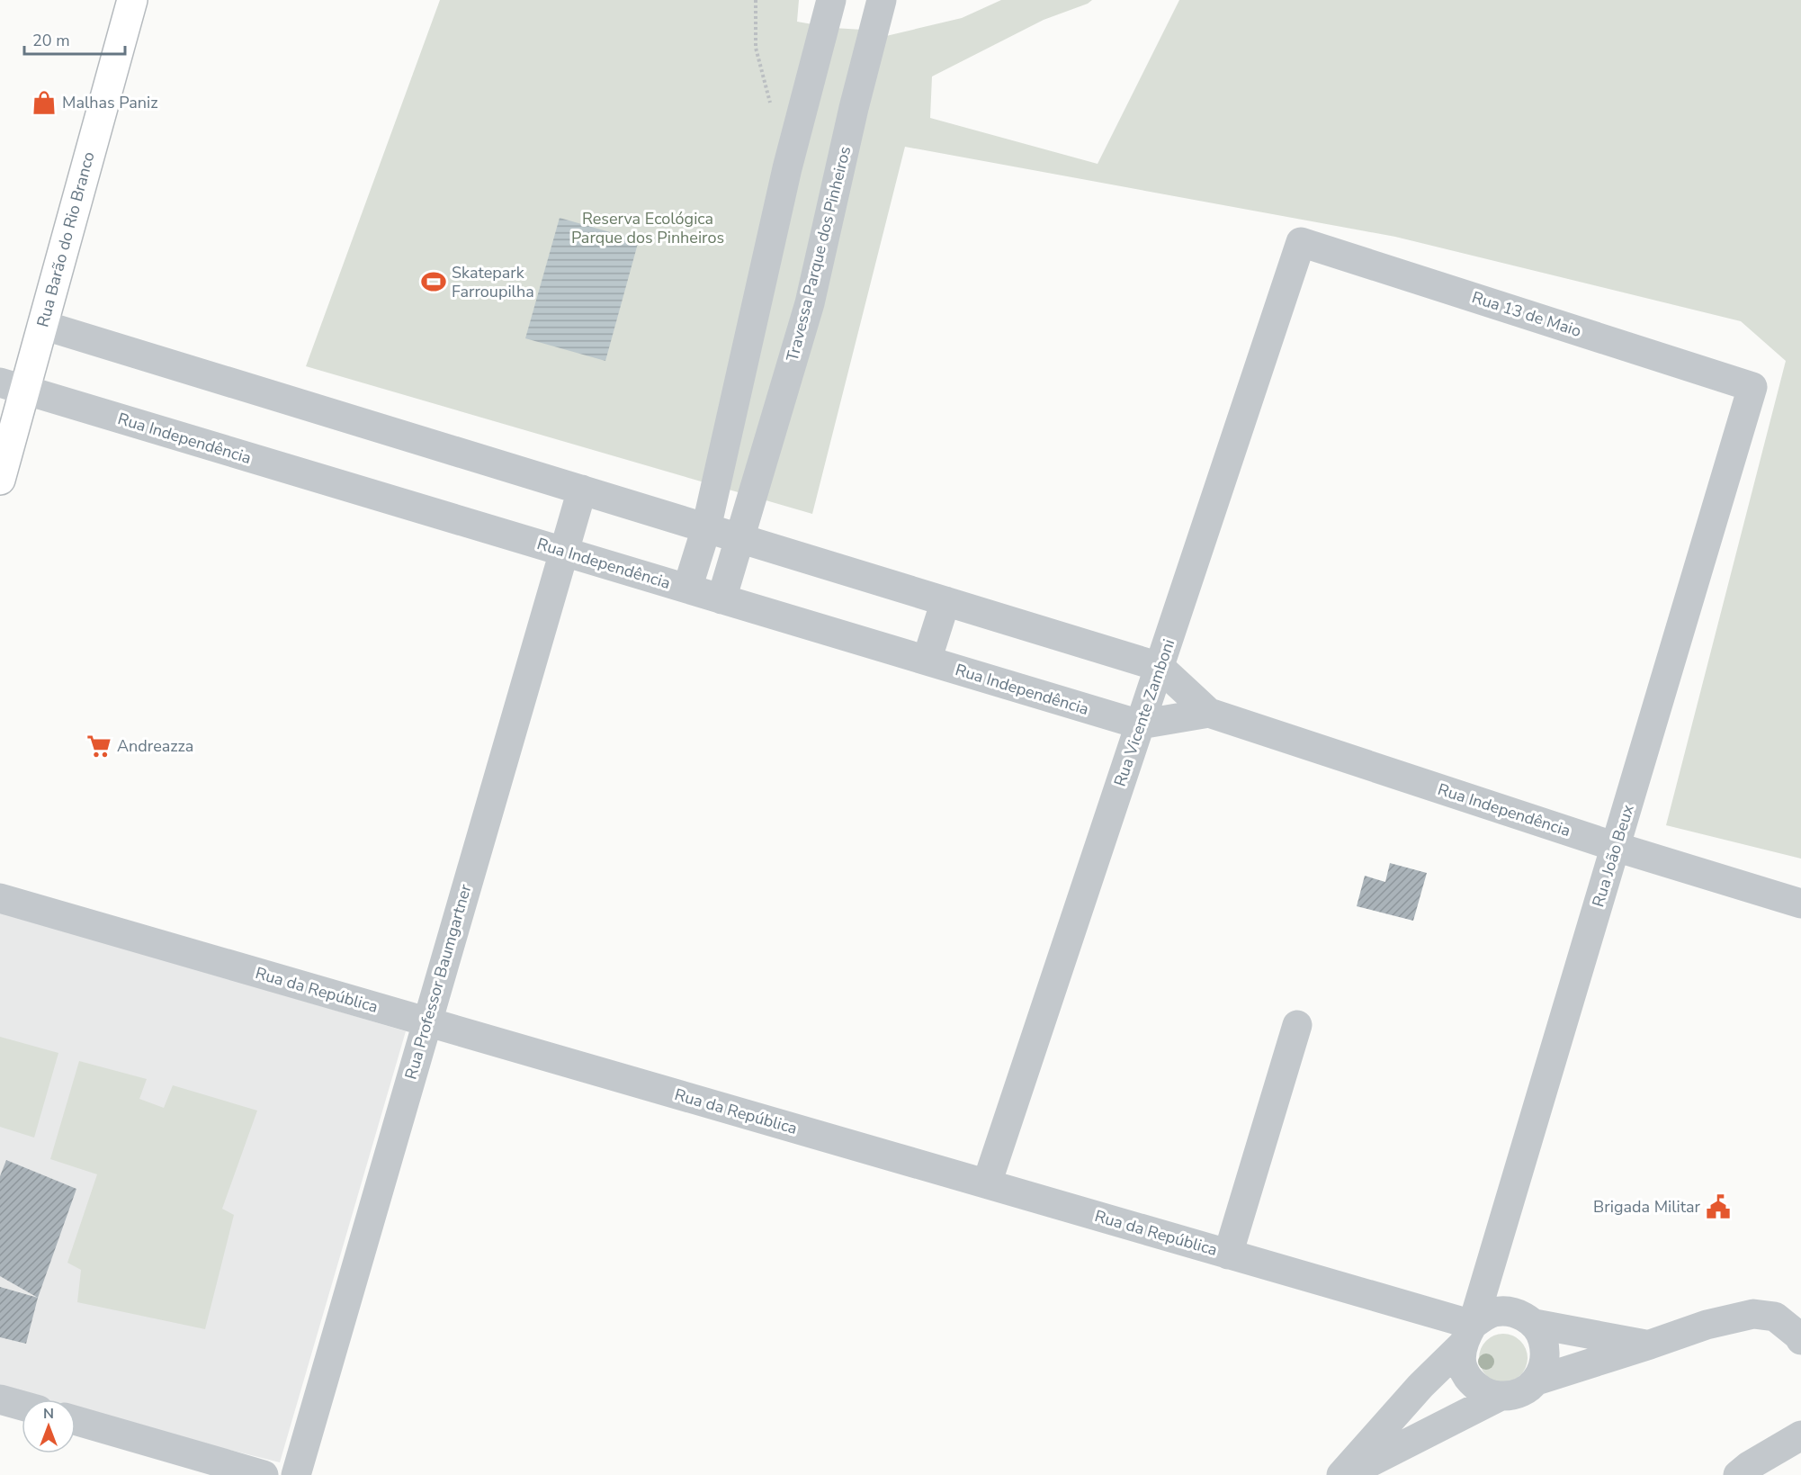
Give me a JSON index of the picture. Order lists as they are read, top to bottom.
{
  "streets": {
    "main road": ["Rua Barão do Rio Branco"],
    "street": [
      "Travessa Parque dos Pinheiros",
      "Rua 13 de Maio",
      "Rua Independência",
      "Rua Vicente Zamboni",
      "Rua João Beux",
      "Rua Professor Baumgartner",
      "Rua da República"
    ]
  },
  "crossings": [
    ["Rua Barão do Rio Branco", "Rua Independência"],
    ["Travessa Parque dos Pinheiros", "Rua Independência"],
    ["Rua 13 de Maio", "Rua Vicente Zamboni"],
    ["Rua 13 de Maio", "Rua João Beux"],
    ["Rua Independência", "Rua Vicente Zamboni"],
    ["Rua Independência", "Rua João Beux"],
    ["Rua Independência", "Rua Professor Baumgartner"],
    ["Rua Vicente Zamboni", "Rua da República"],
    ["Rua João Beux", "Rua da República"],
    ["Rua Professor Baumgartner", "Rua da República"]
  ],
  "parks": ["Reserva Ecológica Parque dos Pinheiros"],
  "places": {
    "shop": ["Malhas Paniz"],
    "sports": ["Skatepark Farroupilha"],
    "supermarket": ["Andreazza"],
    "public building": ["Brigada Militar"]
  },
  "scale_bar": "20 m",
  "north": "top"
}
